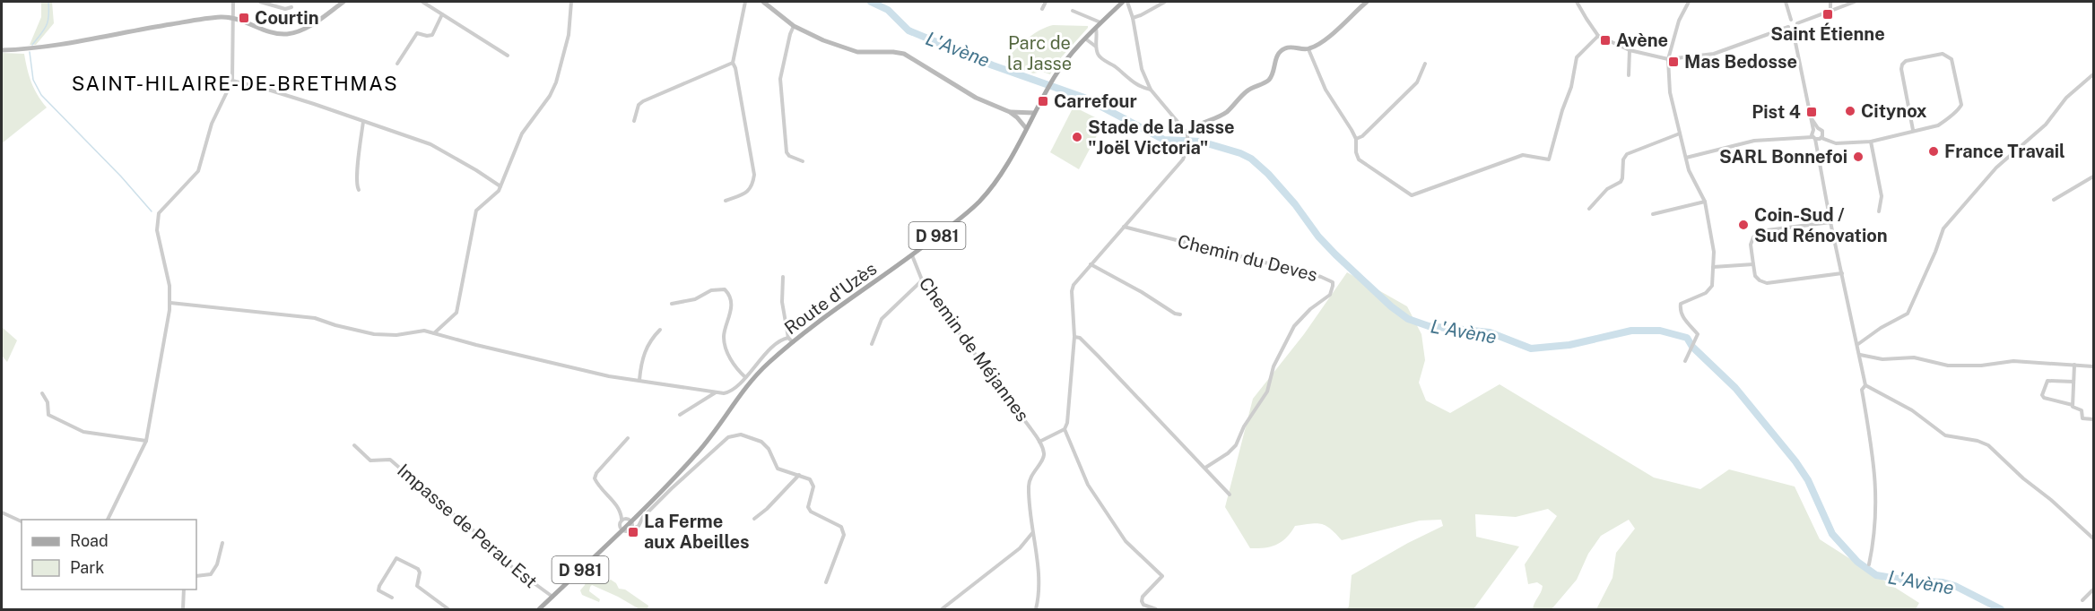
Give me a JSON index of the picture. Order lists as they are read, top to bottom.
{
  "streets": {
    "main road": ["D 981", "Route d'Uzès"],
    "street": ["Chemin du Deves", "Chemin de Méjannes", "Impasse de Perau Est"]
  },
  "crossings": [
    ["Route d'Uzès", "Chemin de Méjannes"],
    ["Route d'Uzès", "Impasse de Perau Est"]
  ],
  "districts": ["SAINT-HILAIRE-DE-BRETHMAS"],
  "water": ["L'Avène"],
  "parks": ["Parc de la Jasse"],
  "places": {
    "transit": [
      "Saint Étienne",
      "Courtin",
      "Avène",
      "Mas Bedosse",
      "Carrefour",
      "Pist 4",
      "La Ferme aux Abeilles"
    ],
    "other": [
      "Citynox",
      "Stade de la Jasse \"Joël Victoria\"",
      "France Travail",
      "SARL Bonnefoi",
      "Coin-Sud / Sud Rénovation"
    ]
  },
  "legend": ["Road", "Park"]
}
